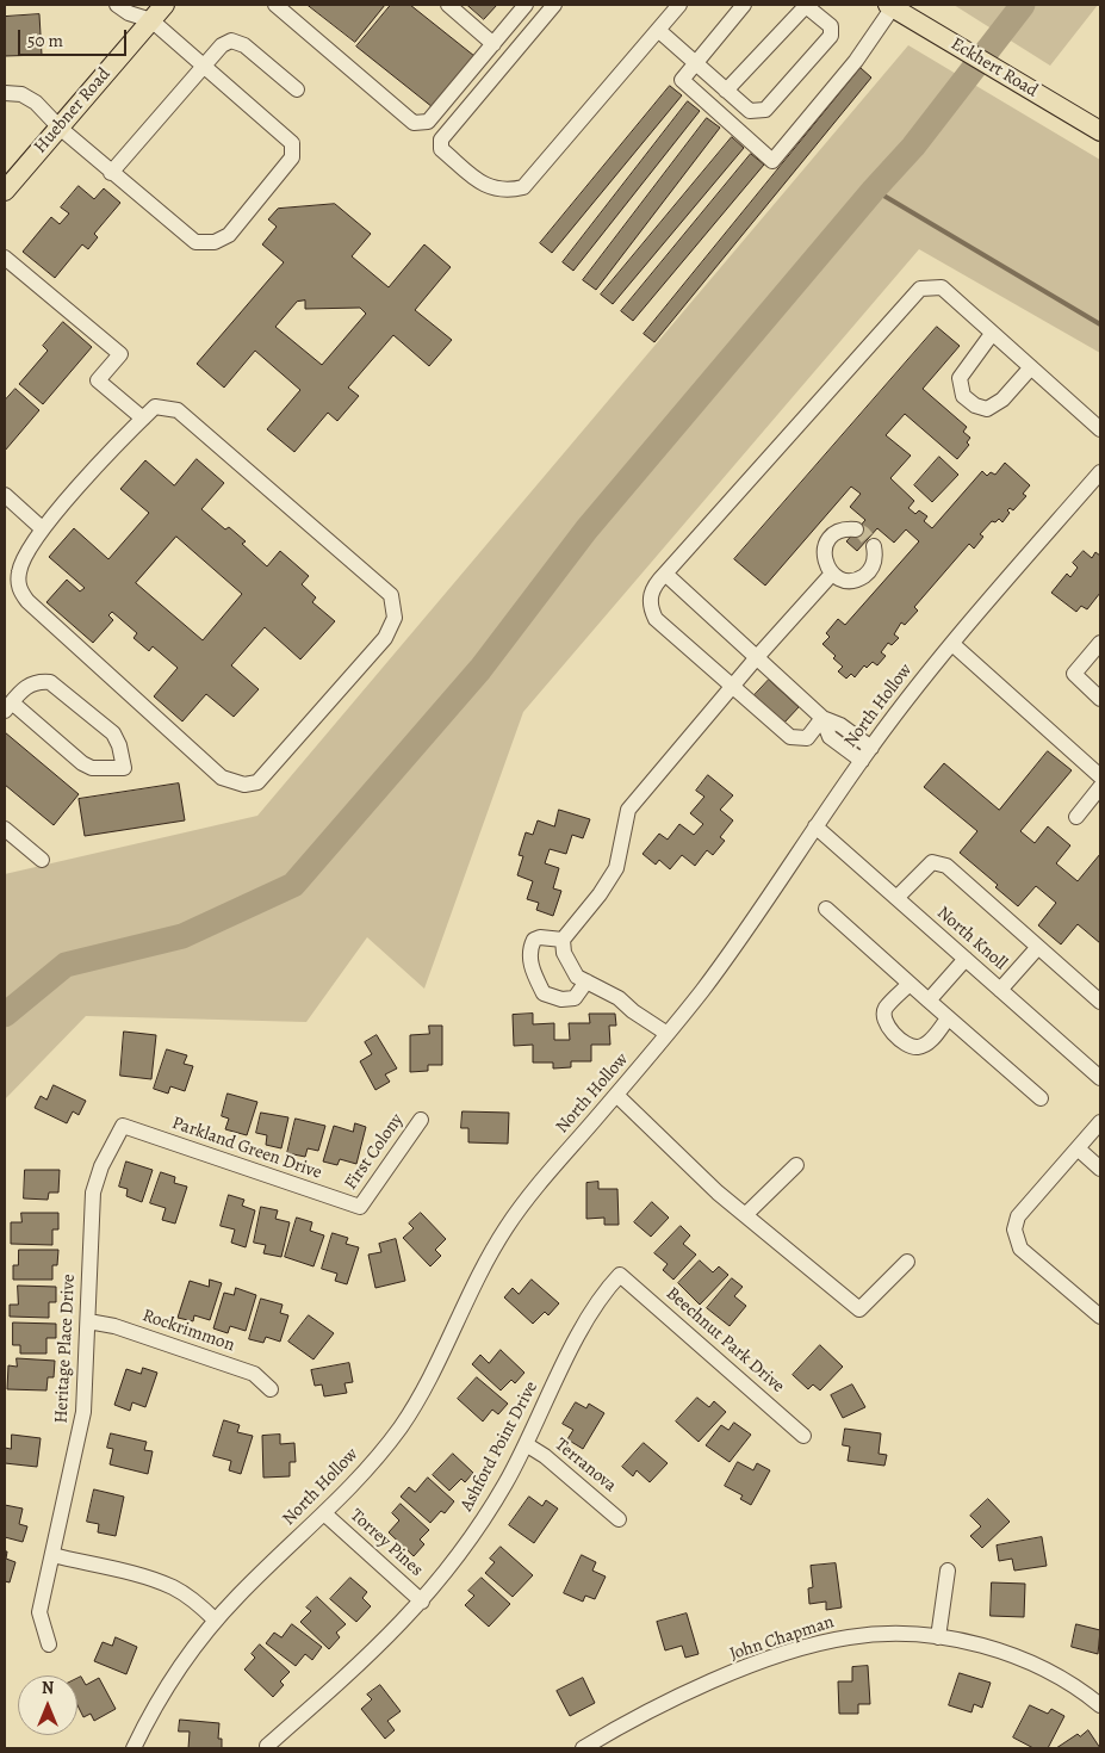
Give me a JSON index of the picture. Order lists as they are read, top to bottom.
{
  "streets": {
    "main road": ["Eckhert Road", "Huebner Road"],
    "street": [
      "North Hollow",
      "North Knoll",
      "Parkland Green Drive",
      "First Colony",
      "Rockrimmon",
      "Beechnut Park Drive",
      "Heritage Place Drive",
      "Ashford Point Drive",
      "Terranova",
      "Torrey Pines",
      "John Chapman"
    ]
  },
  "crossings": [
    ["North Hollow", "North Knoll"],
    ["North Hollow", "Torrey Pines"],
    ["Parkland Green Drive", "First Colony"],
    ["Parkland Green Drive", "Heritage Place Drive"],
    ["Rockrimmon", "Heritage Place Drive"],
    ["Beechnut Park Drive", "Ashford Point Drive"],
    ["Ashford Point Drive", "Terranova"],
    ["Ashford Point Drive", "Torrey Pines"]
  ],
  "scale_bar": "50 m",
  "north": "top"
}
